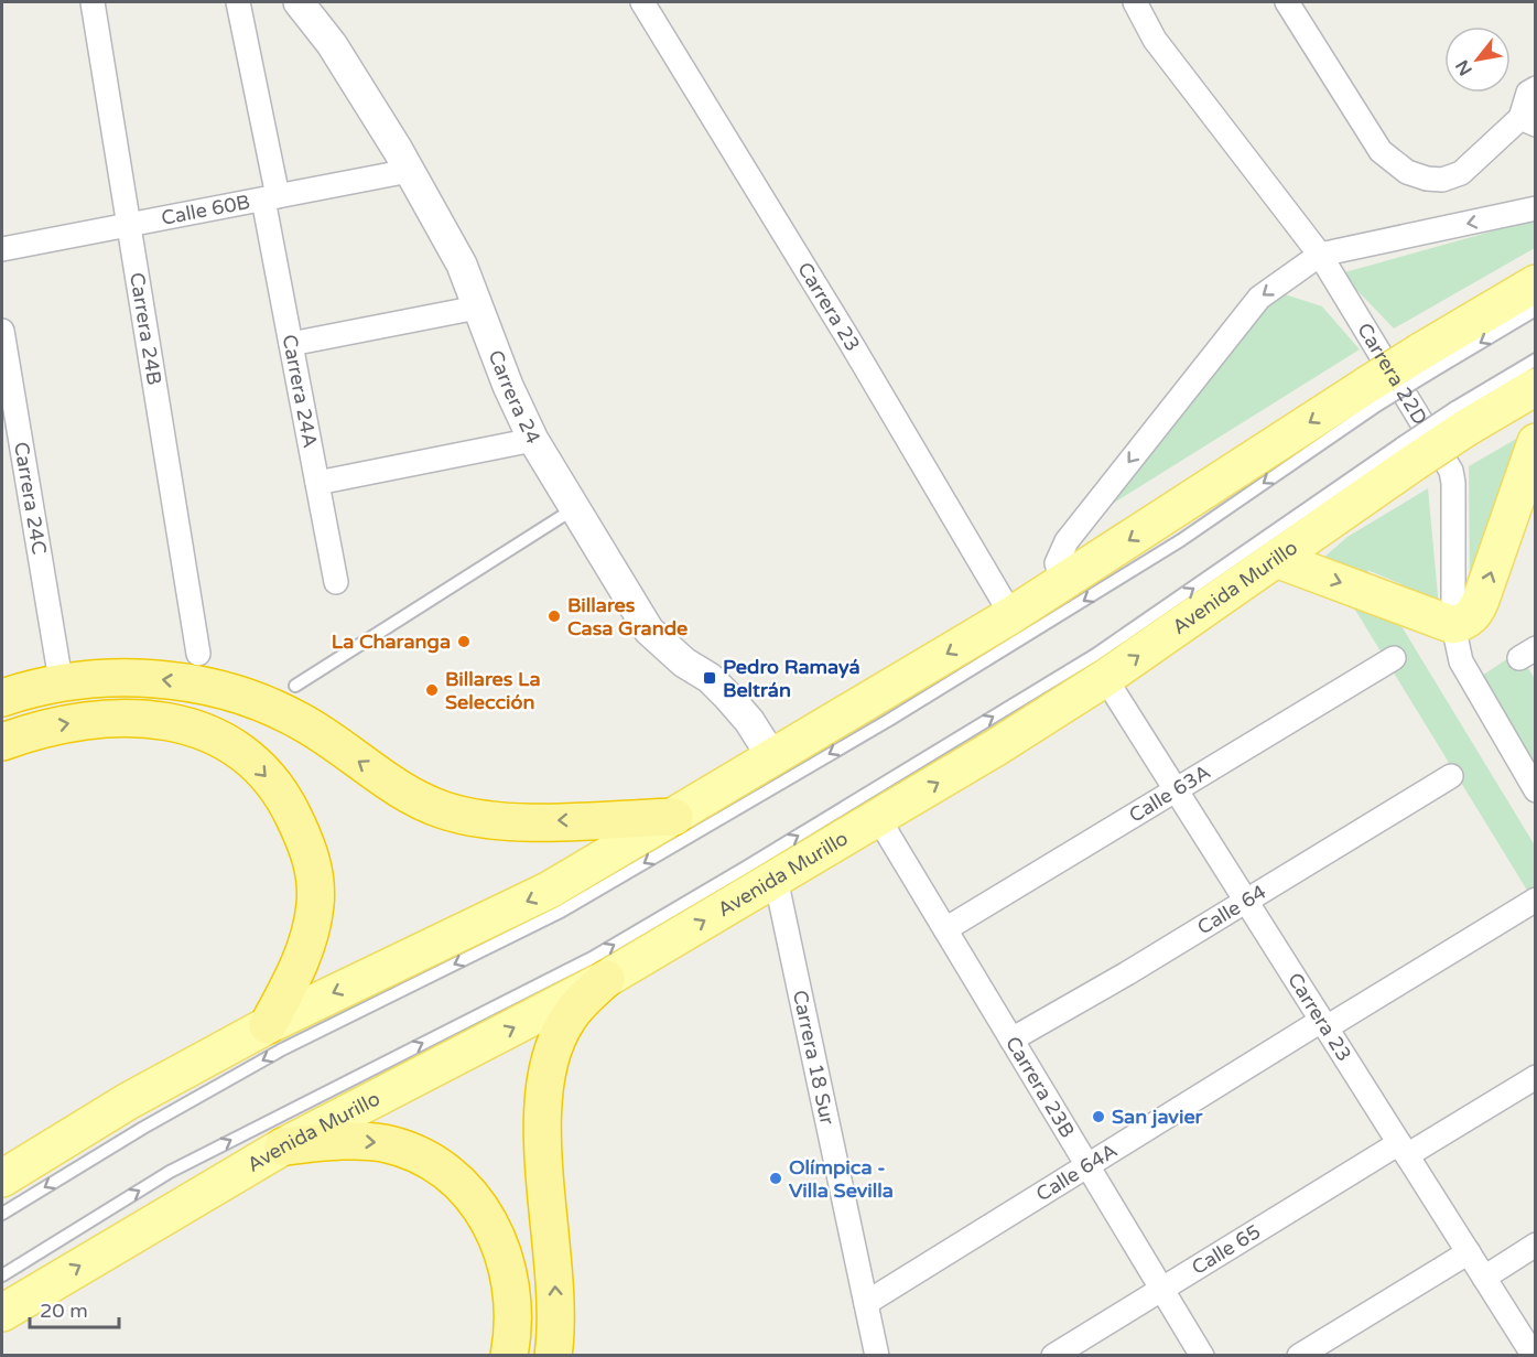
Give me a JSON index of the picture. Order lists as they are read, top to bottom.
{
  "streets": {
    "main road": ["Avenida Murillo"],
    "street": [
      "Calle 60B",
      "Carrera 23",
      "Carrera 24B",
      "Carrera 22D",
      "Carrera 24A",
      "Carrera 24",
      "Carrera 24C",
      "Calle 63A",
      "Calle 64",
      "Carrera 18 Sur",
      "Carrera 23B",
      "Calle 64A",
      "Calle 65"
    ]
  },
  "crossings": [
    ["Calle 60B", "Carrera 24B"],
    ["Calle 60B", "Carrera 24A"],
    ["Calle 60B", "Carrera 24"],
    ["Carrera 23", "Avenida Murillo"],
    ["Carrera 23", "Calle 63A"],
    ["Carrera 23", "Calle 64"],
    ["Carrera 23", "Calle 64A"],
    ["Carrera 23", "Calle 65"],
    ["Avenida Murillo", "Carrera 18 Sur"],
    ["Avenida Murillo", "Carrera 23B"],
    ["Calle 63A", "Carrera 23B"],
    ["Calle 64", "Carrera 23B"],
    ["Carrera 18 Sur", "Calle 64A"],
    ["Carrera 23B", "Calle 64A"],
    ["Carrera 23B", "Calle 65"]
  ],
  "places": {
    "other": [
      "Billares Casa Grande",
      "La Charanga",
      "Billares La Selección",
      "San javier",
      "Olímpica - Villa Sevilla"
    ],
    "transit": ["Pedro Ramayá Beltrán"]
  },
  "scale_bar": "20 m",
  "north": "bottom left"
}
